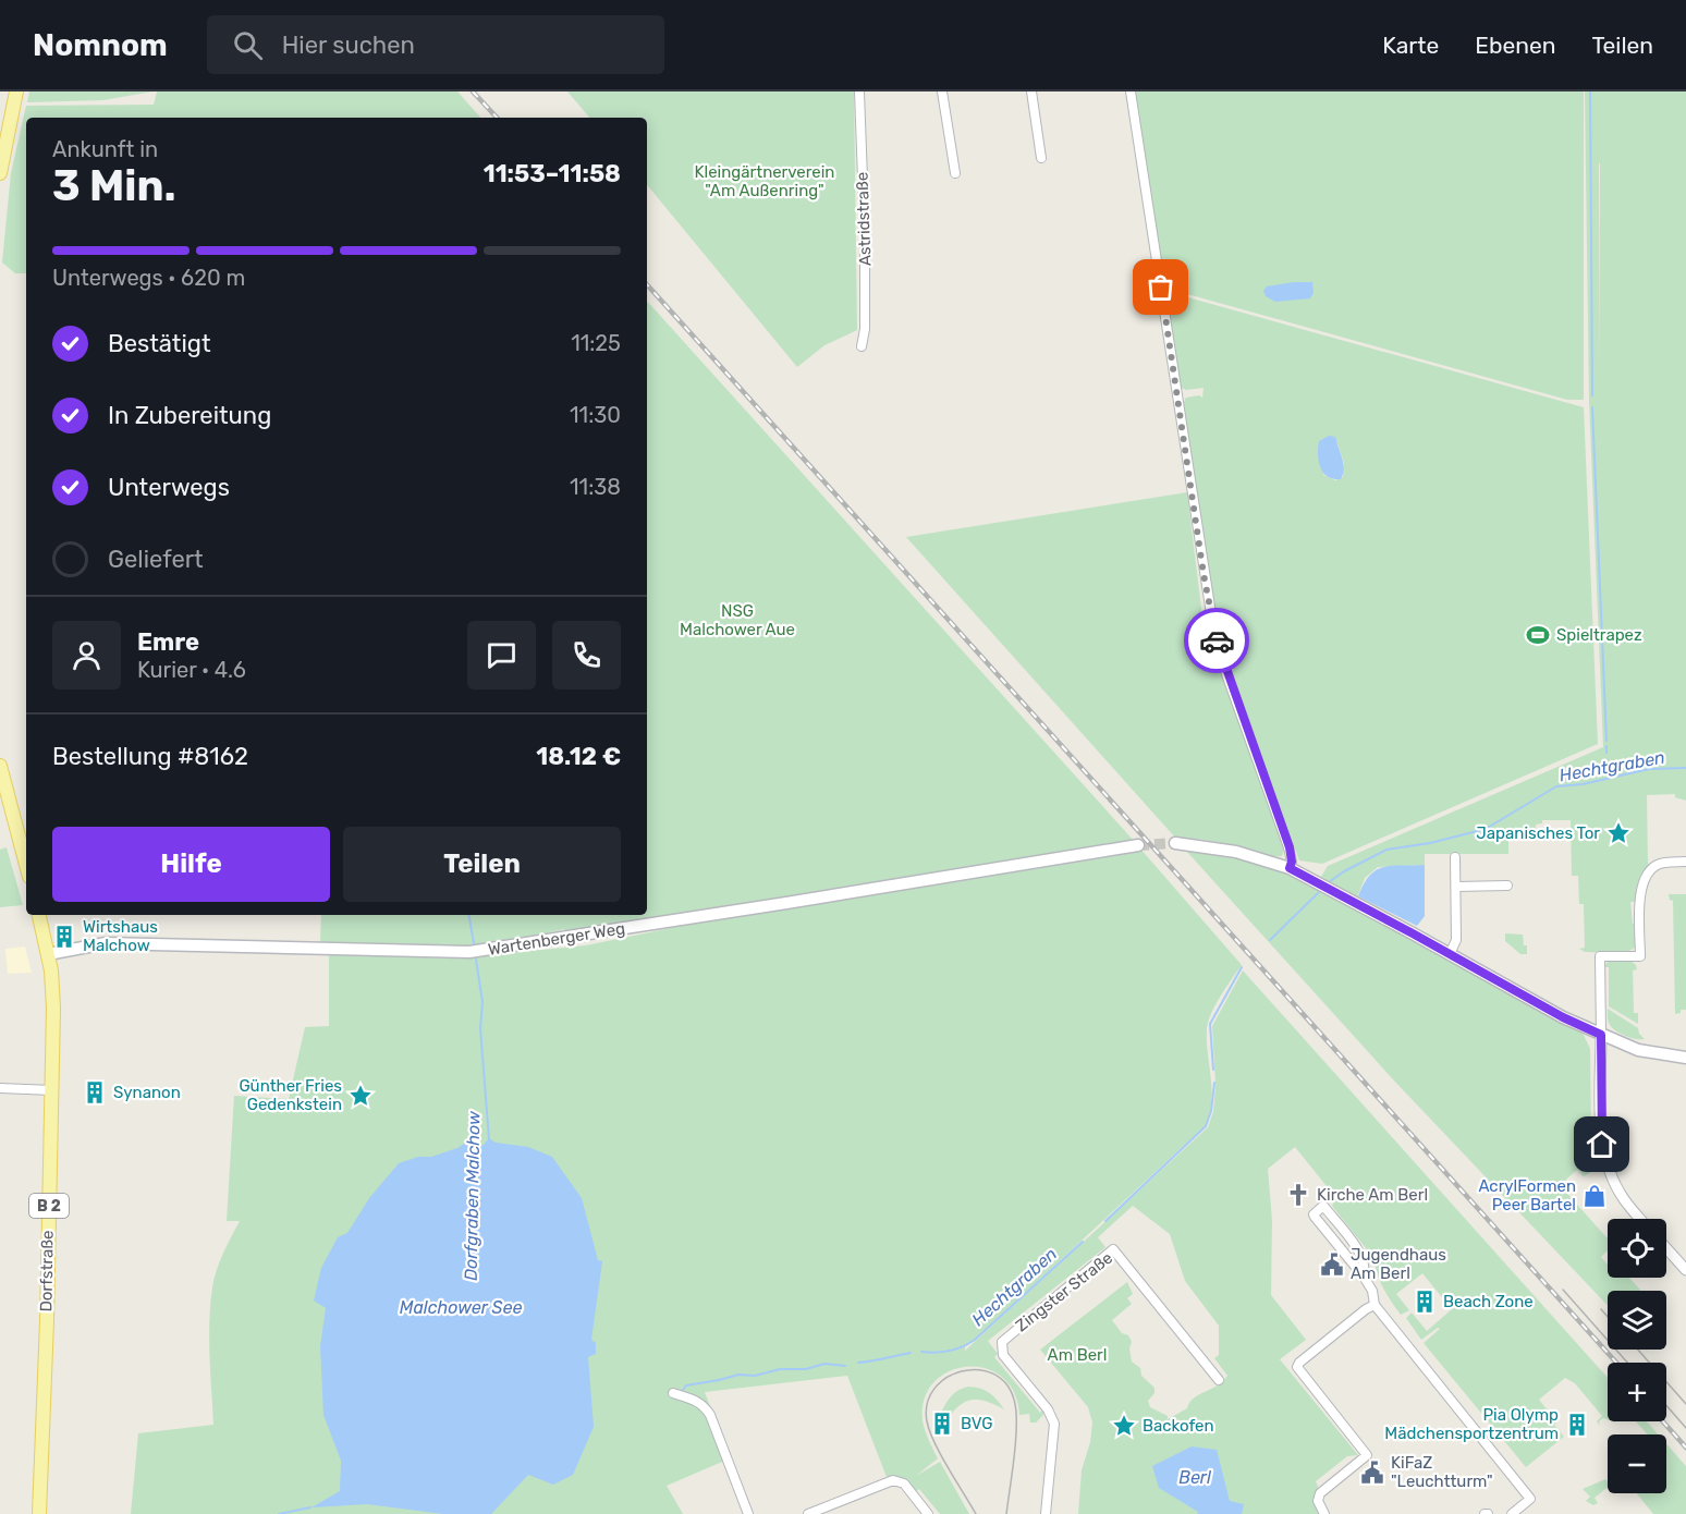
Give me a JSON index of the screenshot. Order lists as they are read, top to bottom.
{
  "streets": {
    "main road": ["Wartenberger Weg", "B 2", "Dorfstraße"],
    "street": ["Astridstraße", "Zingster Straße"]
  },
  "crossings": [
    ["Wartenberger Weg", "Dorfstraße"]
  ],
  "water": [
    "Hechtgraben",
    "Dorfgraben Malchow",
    "Malchower See",
    "Berl"
  ],
  "parks": ["Kleingärtnerverein \"Am Außenring\"", "NSG Malchower Aue", "Am Berl"],
  "places": {
    "sports": ["Spieltrapez"],
    "place": ["Japanisches Tor", "Günther Fries Gedenkstein", "Backofen"],
    "building": [
      "Wirtshaus Malchow",
      "Synanon",
      "Beach Zone",
      "BVG",
      "Pia Olymp Mädchensportzentrum"
    ],
    "church": ["Kirche Am Berl"],
    "shop": ["AcrylFormen Peer Bartel"],
    "public building": ["Jugendhaus Am Berl", "KiFaZ \"Leuchtturm\""]
  },
  "page": {
    "header": "Nomnom",
    "search": "Hier suchen",
    "nav": ["Karte", "Ebenen", "Teilen"],
    "heading": ["3 Min.", "Ankunft in", "11:53–11:58"],
    "panel": [
      "Emre",
      "Kurier · 4.6",
      "Bestellung #8162",
      "18.12 €"
    ],
    "bar": "Unterwegs · 620 m",
    "list": [
      ["Bestätigt", "11:25"],
      ["In Zubereitung", "11:30"],
      ["Unterwegs", "11:38"],
      "Geliefert"
    ],
    "buttons": ["Hilfe", "Teilen"],
    "map_buttons": ["+", "−"]
  }
}
